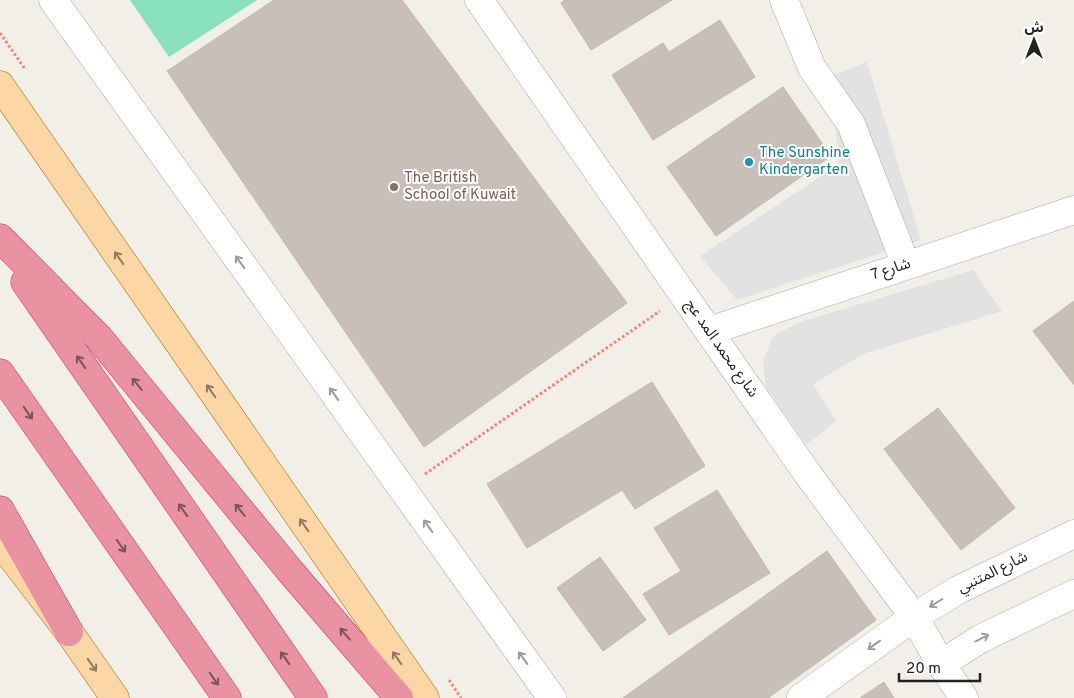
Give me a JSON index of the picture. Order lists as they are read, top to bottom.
{
  "streets": {
    "street": ["شارع 7", "شارع محمد المد عج", "شارع المتنبي"]
  },
  "crossings": [
    ["شارع 7", "شارع محمد المد عج"],
    ["شارع محمد المد عج", "شارع المتنبي"]
  ],
  "places": ["The Sunshine Kindergarten", "The British School of Kuwait"],
  "scale_bar": "20 m",
  "north": "top"
}
